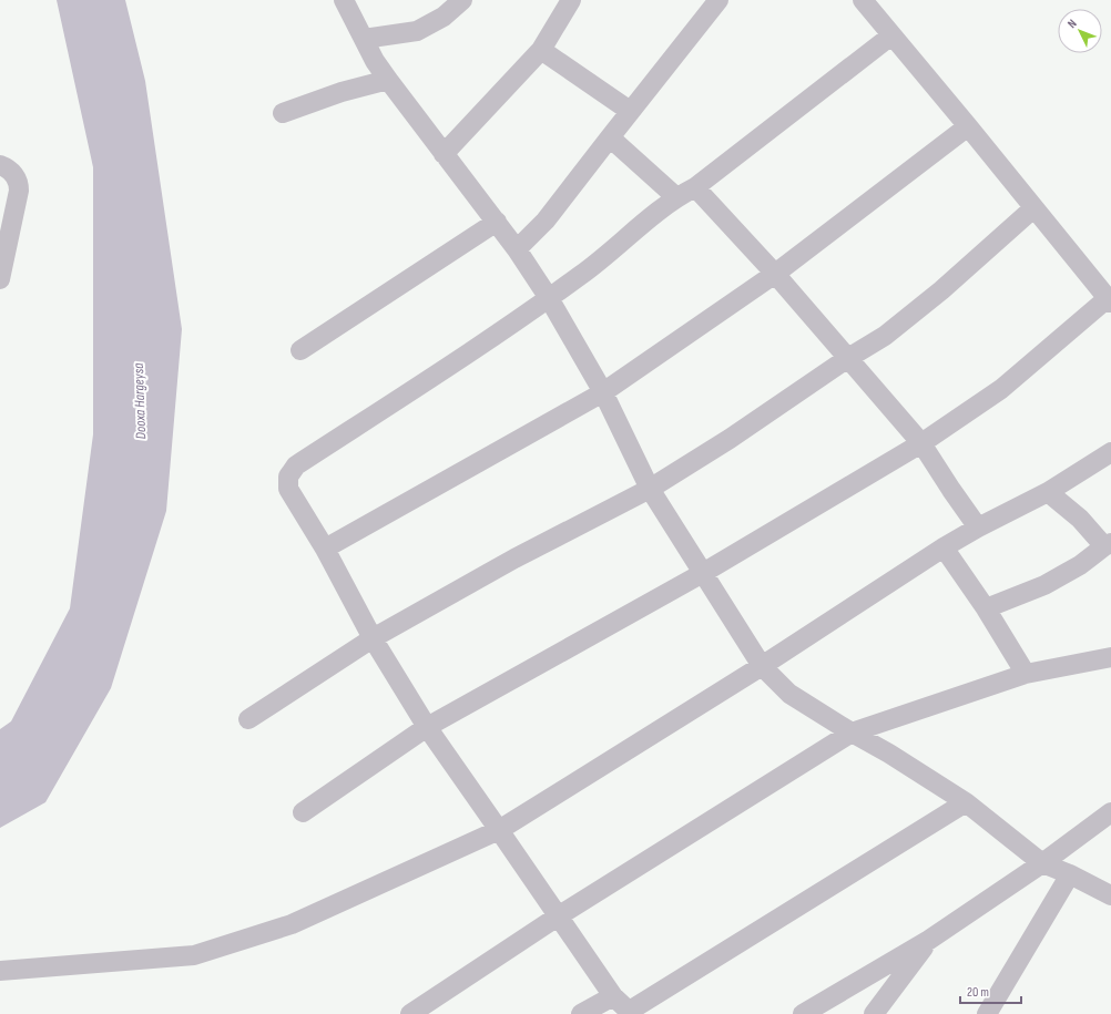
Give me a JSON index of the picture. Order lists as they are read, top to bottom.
{
  "water": ["Dooxa Hargeysa"],
  "scale_bar": "20 m",
  "north": "top left"
}
